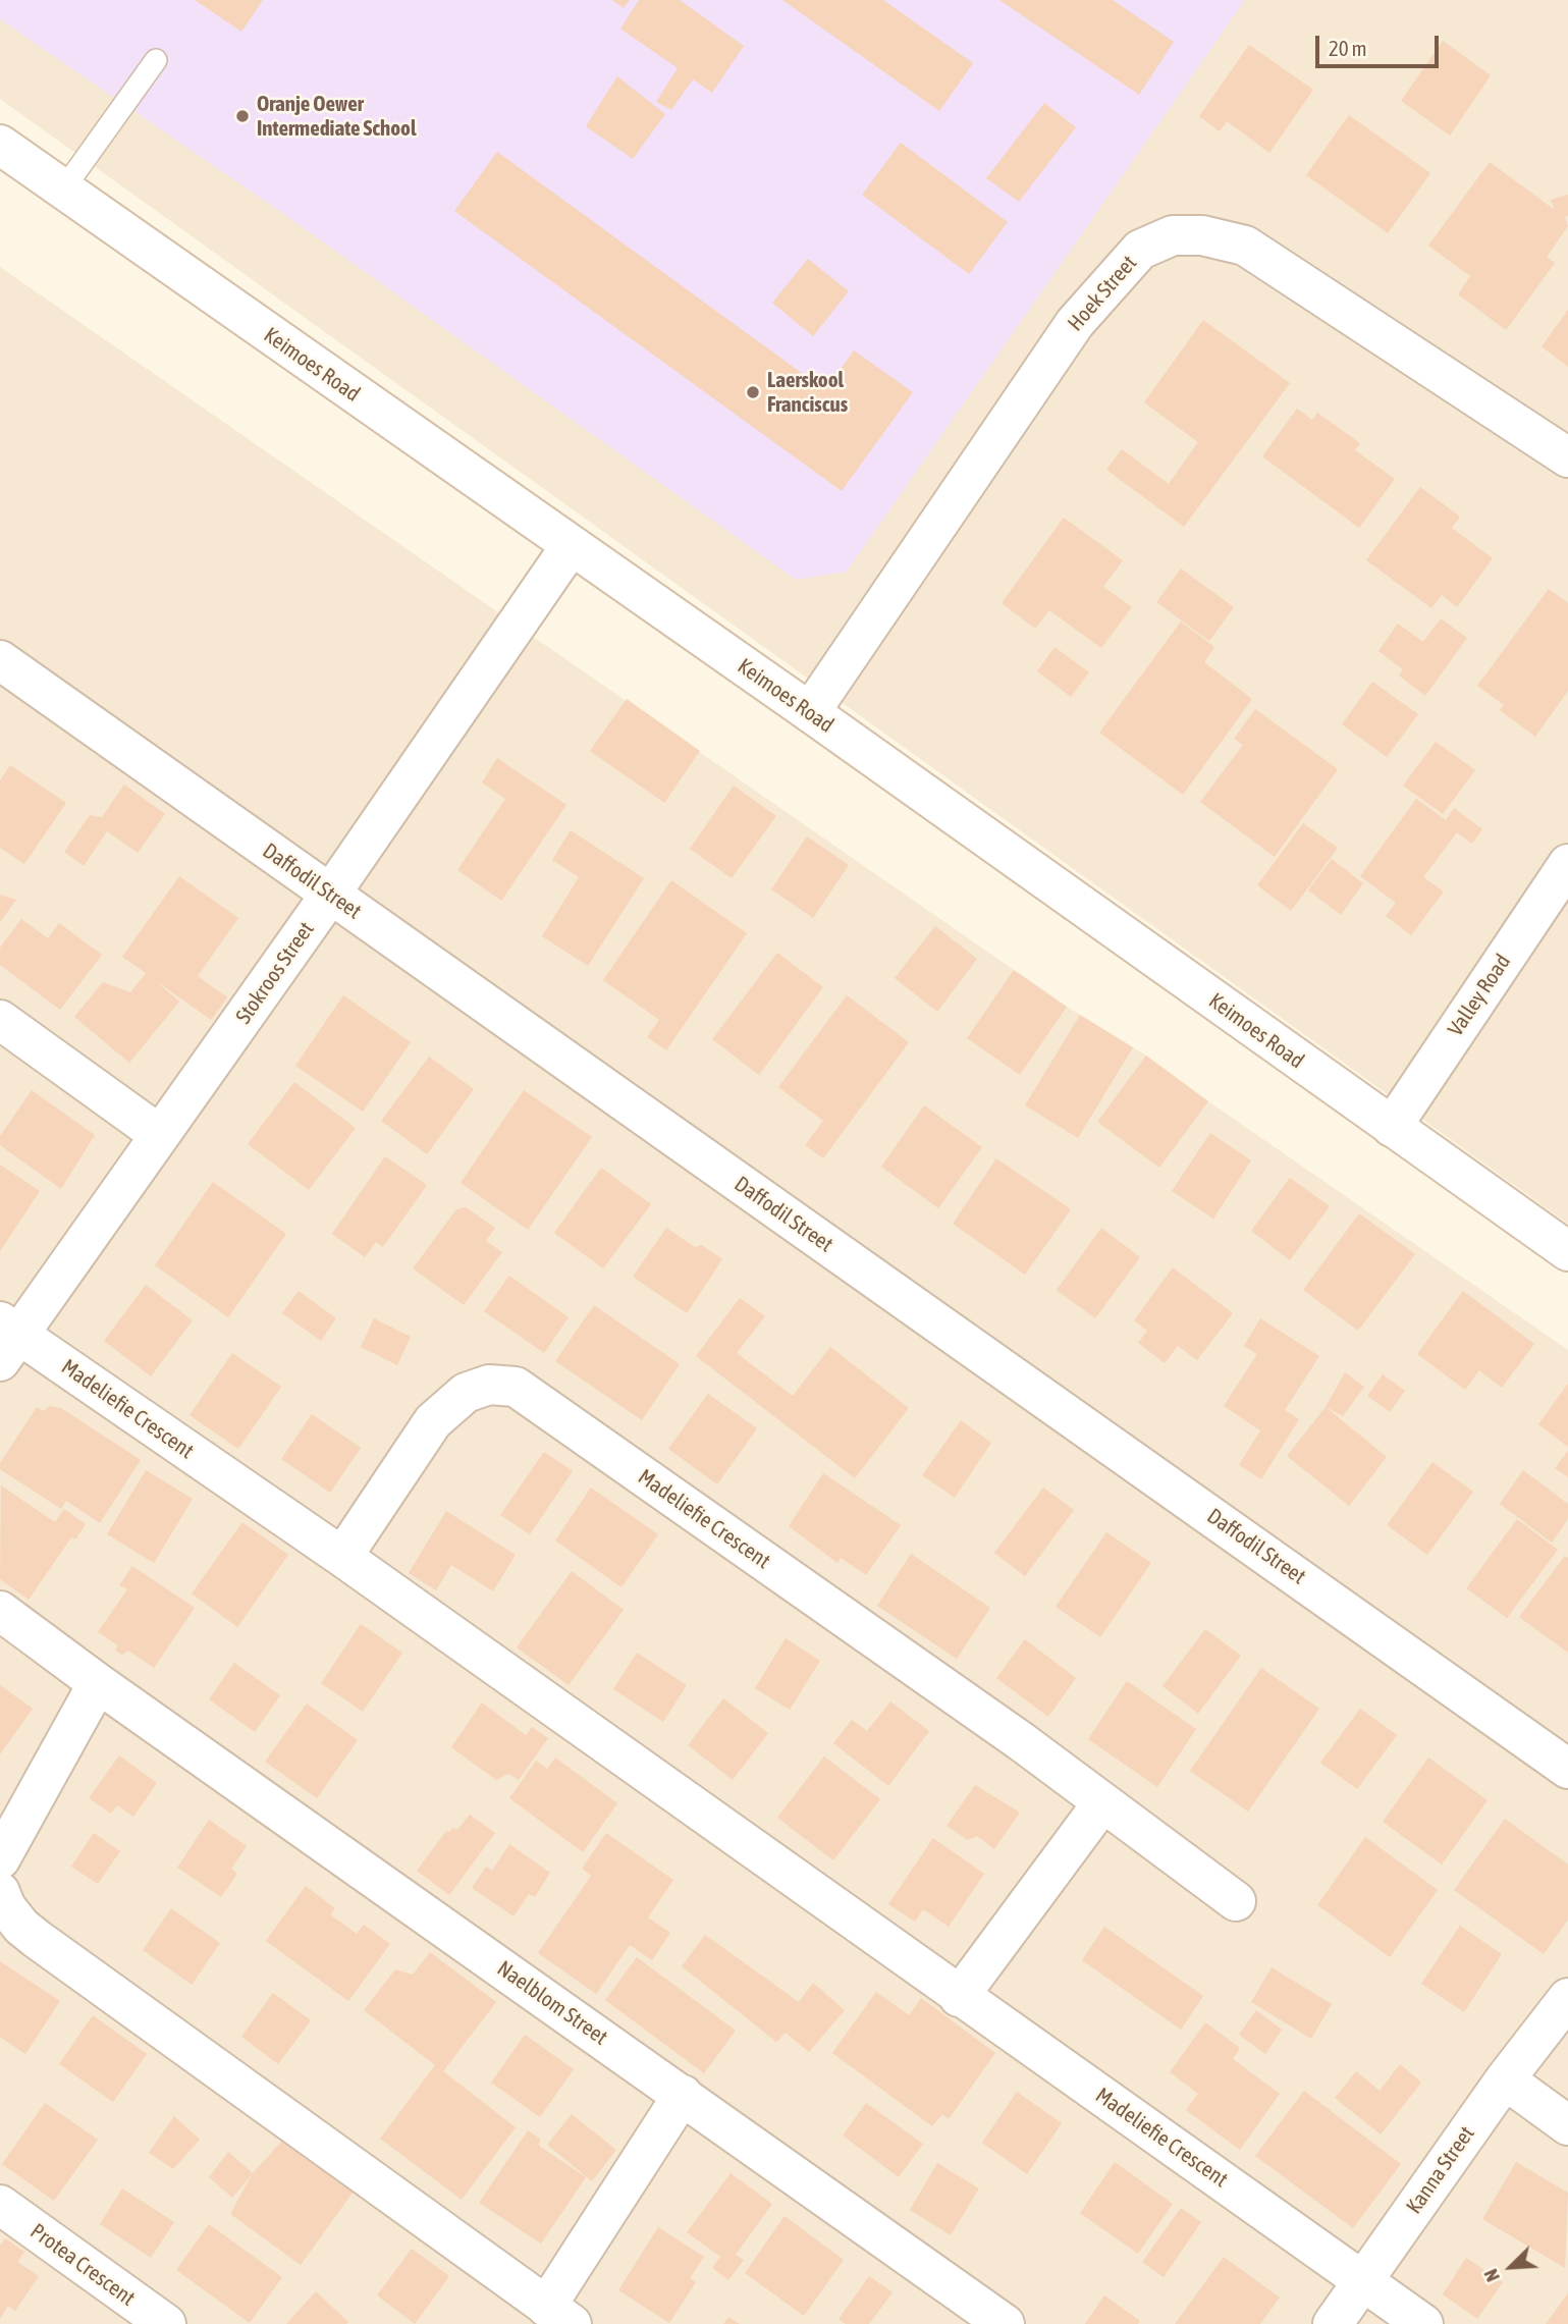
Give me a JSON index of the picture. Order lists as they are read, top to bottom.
{
  "streets": {
    "street": [
      "Hoek Street",
      "Keimoes Road",
      "Daffodil Street",
      "Stokroos Street",
      "Valley Road",
      "Madeliefie Crescent",
      "Naelblom Street",
      "Kanna Street",
      "Protea Crescent"
    ]
  },
  "crossings": [
    ["Hoek Street", "Keimoes Road"],
    ["Keimoes Road", "Stokroos Street"],
    ["Keimoes Road", "Valley Road"],
    ["Daffodil Street", "Stokroos Street"],
    ["Stokroos Street", "Madeliefie Crescent"],
    ["Madeliefie Crescent", "Kanna Street"]
  ],
  "places": ["Oranje Oewer Intermediate School", "Laerskool Franciscus"],
  "scale_bar": "20 m",
  "north": "bottom left"
}
